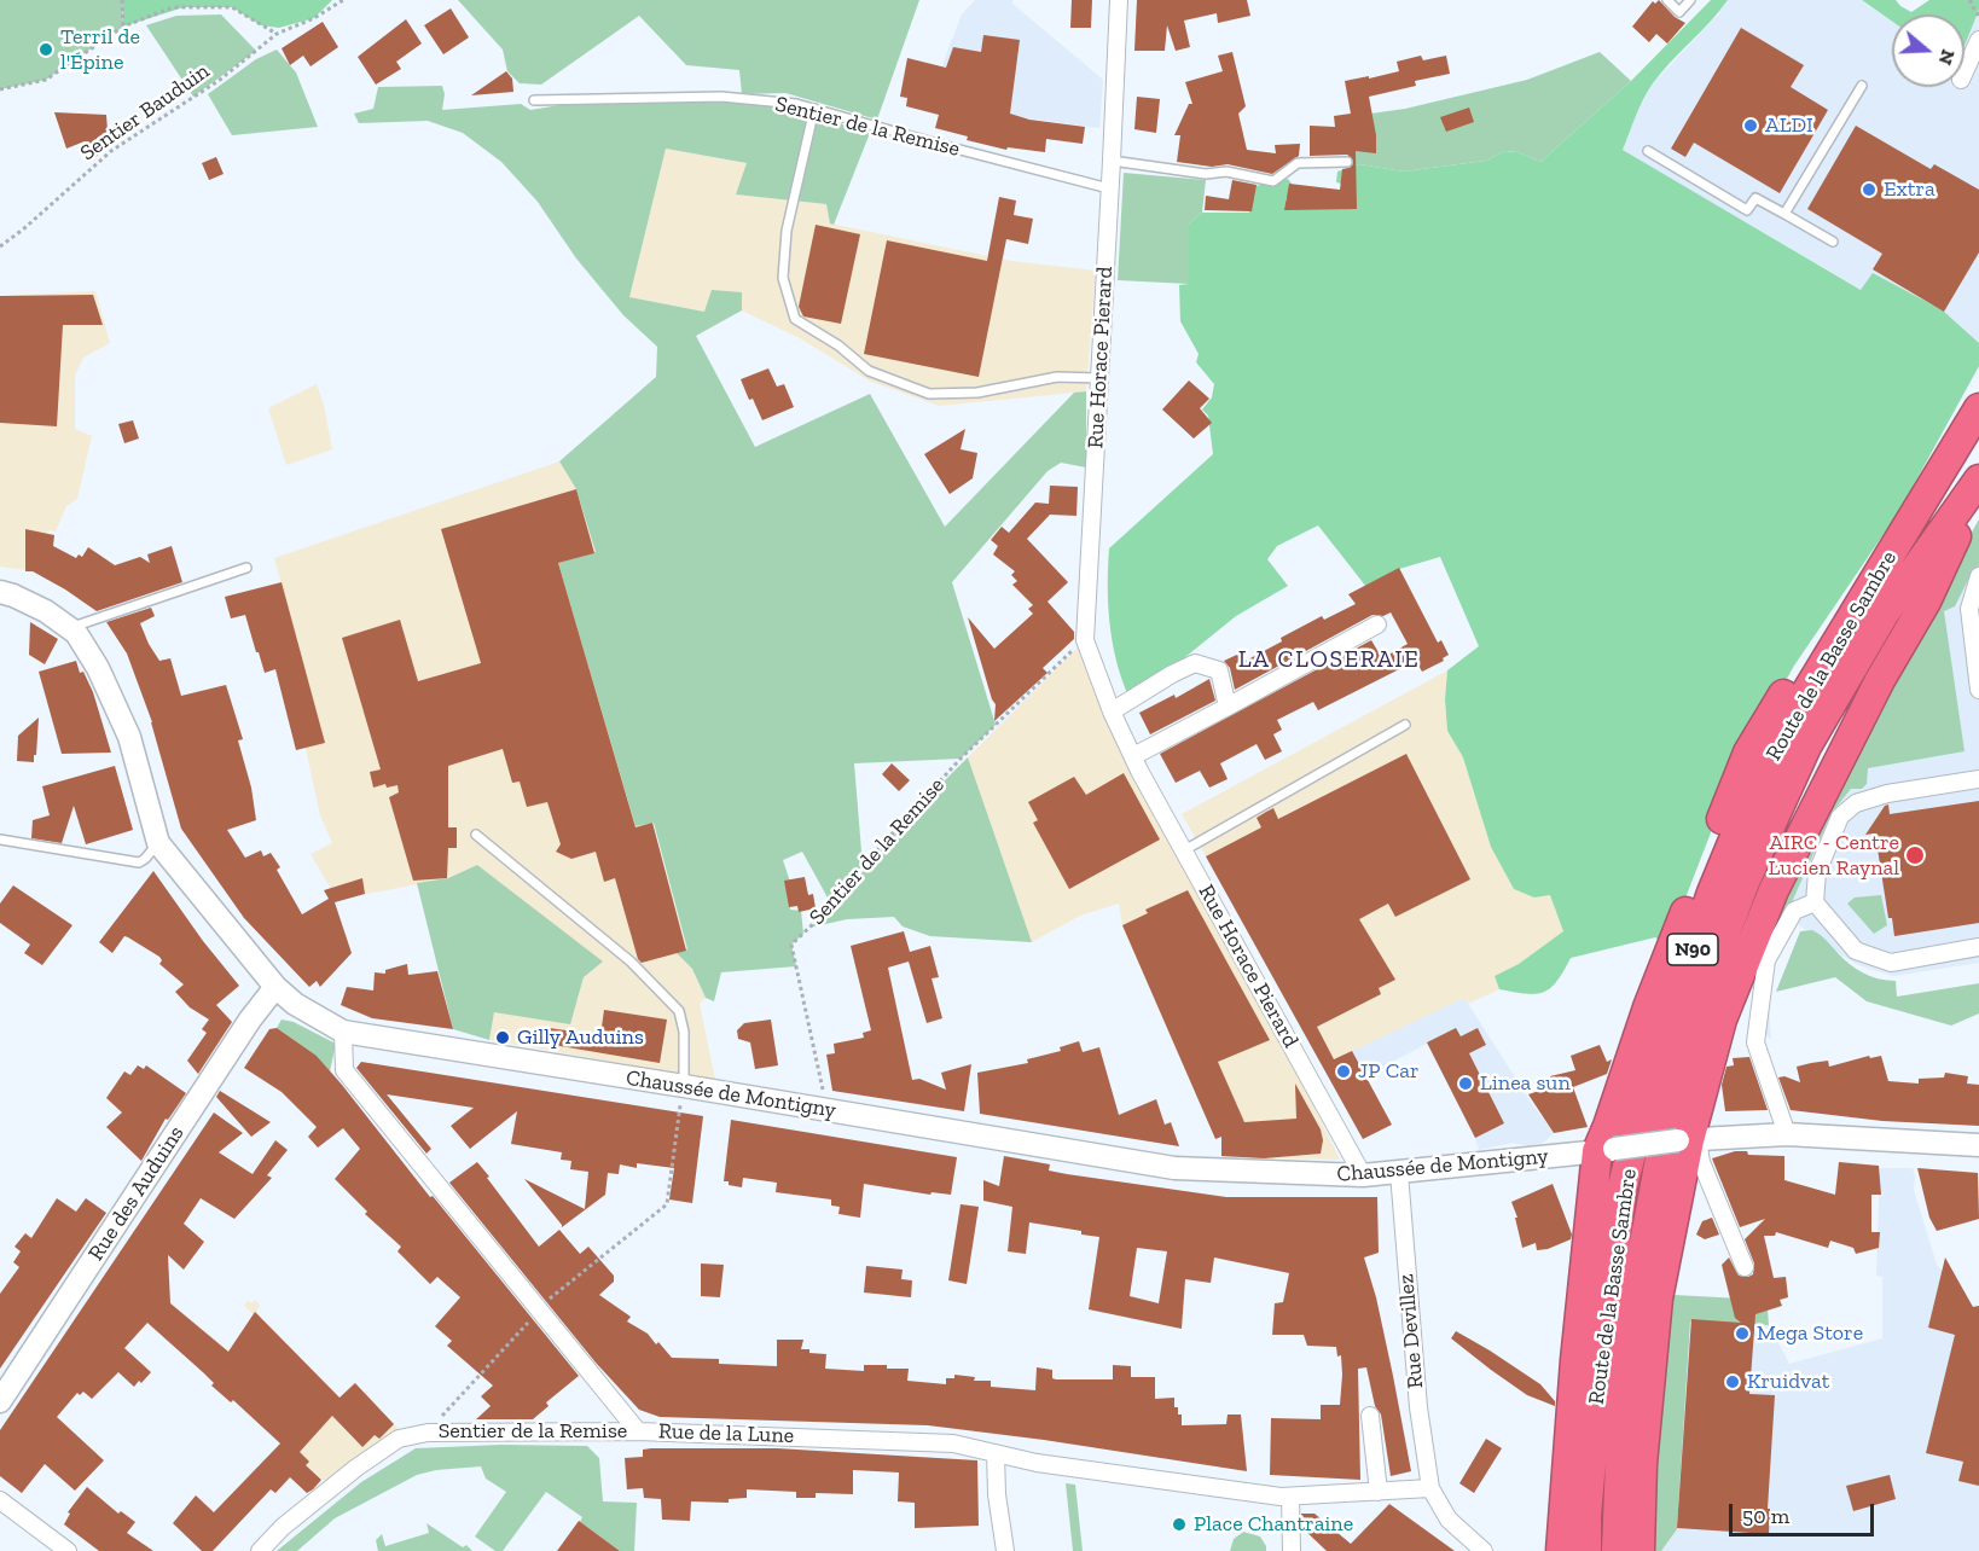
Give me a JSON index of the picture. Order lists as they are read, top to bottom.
{
  "streets": {
    "highway": ["Route de la Basse Sambre", "N90"],
    "main road": ["Chaussée de Montigny", "Rue des Auduins"],
    "street": [
      "Sentier de la Remise",
      "Rue Horace Pierard",
      "Rue Devillez",
      "Rue de la Lune"
    ],
    "path": ["Sentier Bauduin"]
  },
  "crossings": [
    ["Sentier de la Remise", "Rue Horace Pierard"],
    ["Sentier de la Remise", "Chaussée de Montigny"],
    ["Sentier de la Remise", "Rue de la Lune"],
    ["Rue Horace Pierard", "Chaussée de Montigny"],
    ["Chaussée de Montigny", "Rue des Auduins"],
    ["Chaussée de Montigny", "Rue Devillez"],
    ["Chaussée de Montigny", "Rue de la Lune"]
  ],
  "districts": ["LA CLOSERAIE"],
  "places": [
    "Terril de l'Épine",
    "ALDI",
    "Extra",
    "AIRC - Centre Lucien Raynal",
    "Gilly Auduins",
    "JP Car",
    "Linea sun",
    "Mega Store",
    "Kruidvat",
    "Place Chantraine"
  ],
  "scale_bar": "50 m",
  "north": "right"
}
